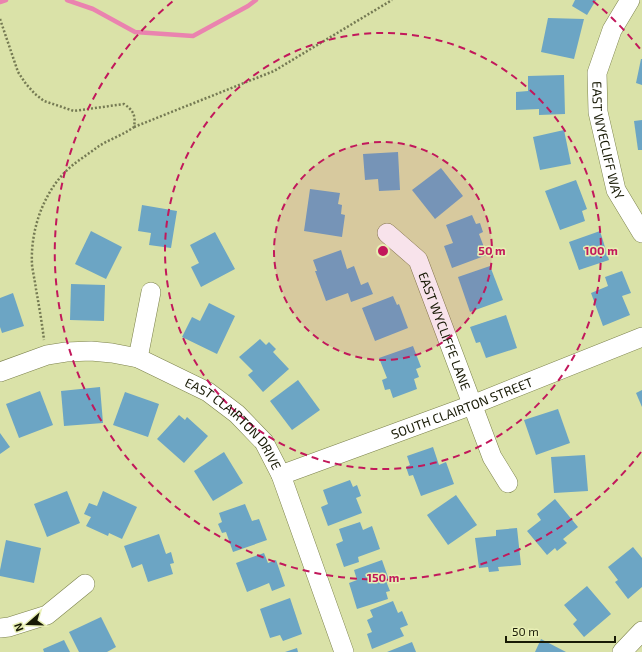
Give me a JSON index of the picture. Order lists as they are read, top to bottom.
{
  "streets": {
    "street": [
      "EAST WYECLIFF WAY",
      "EAST WYCLIFFE LANE",
      "SOUTH CLAIRTON STREET",
      "EAST CLAIRTON DRIVE"
    ]
  },
  "crossings": [
    ["EAST WYCLIFFE LANE", "SOUTH CLAIRTON STREET"],
    ["SOUTH CLAIRTON STREET", "EAST CLAIRTON DRIVE"]
  ],
  "scale_bar": "50 m",
  "north": "left",
  "rings": ["50 m", "100 m", "150 m"]
}
